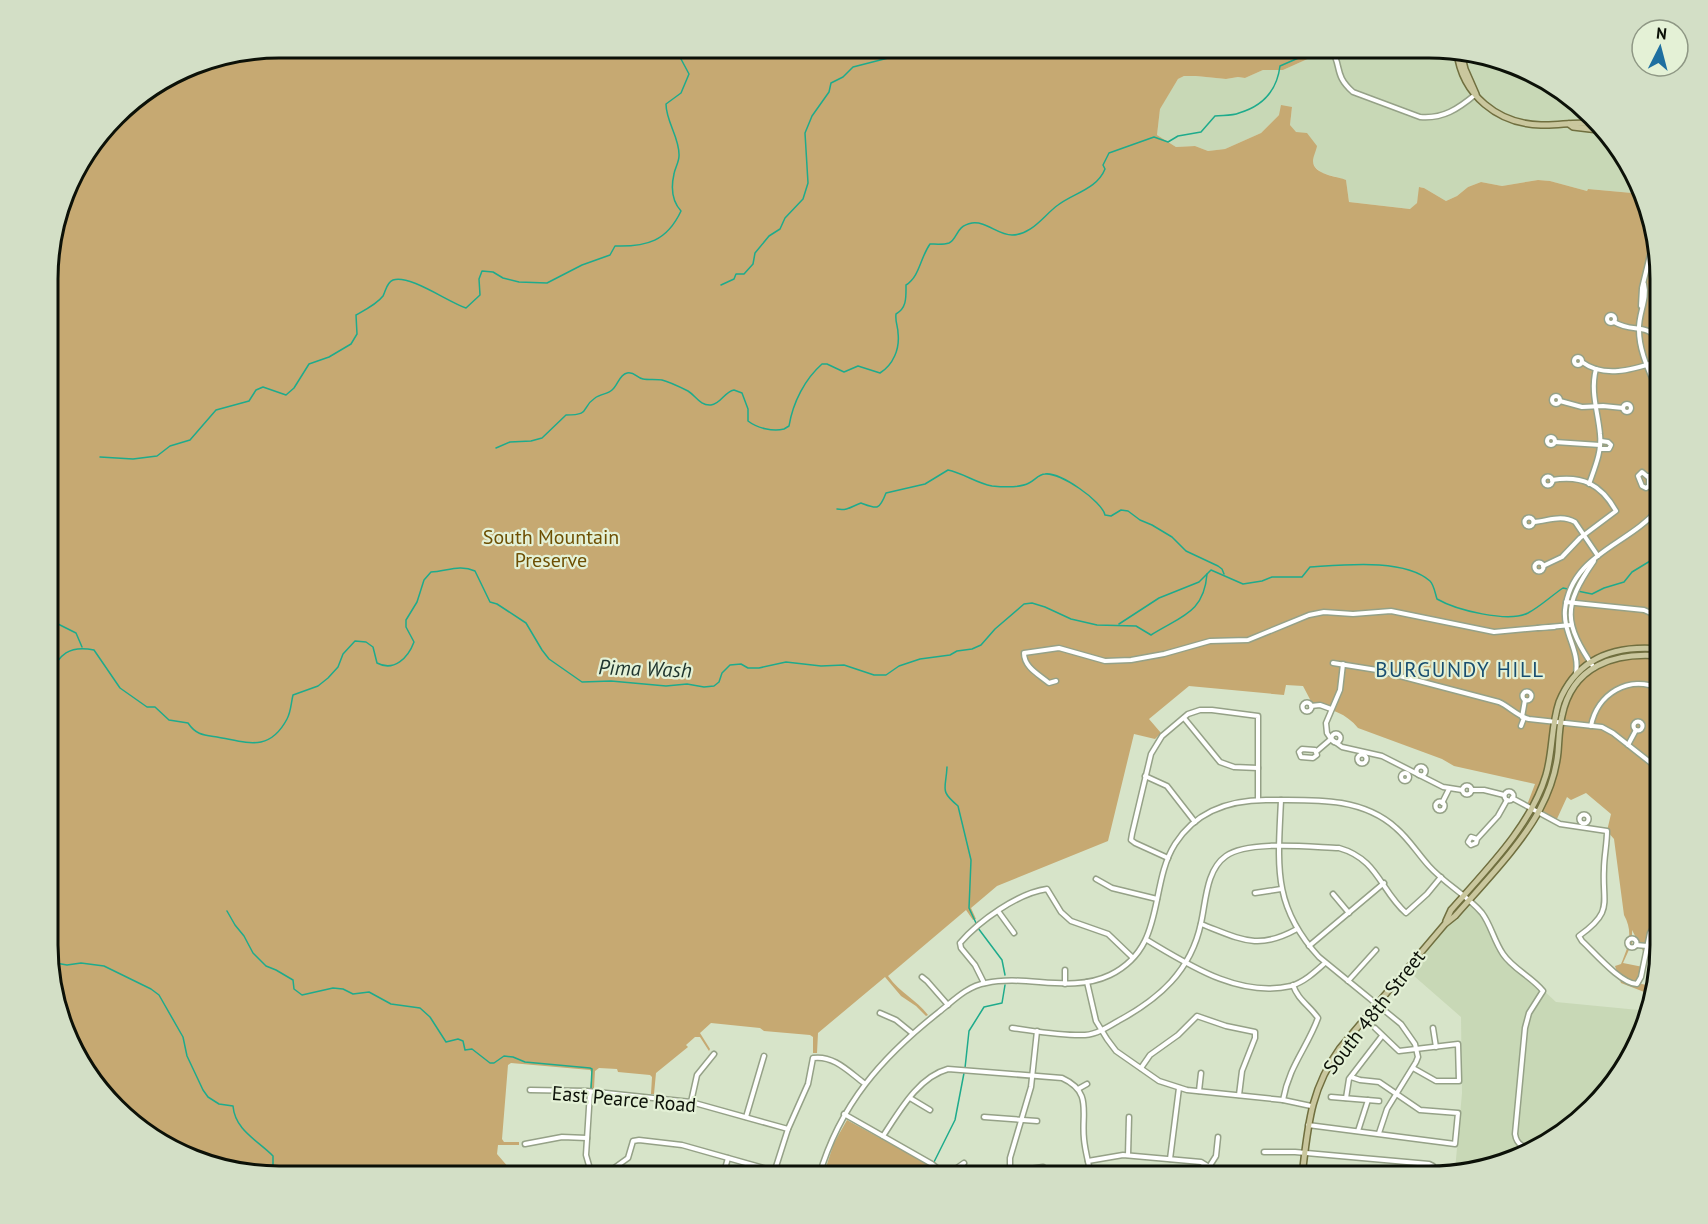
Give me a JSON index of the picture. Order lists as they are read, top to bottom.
{
  "streets": {
    "main road": ["South 48th Street"],
    "street": ["East Pearce Road"]
  },
  "districts": ["BURGUNDY HILL"],
  "water": ["Pima Wash"],
  "parks": ["South Mountain Preserve"],
  "north": "top"
}
